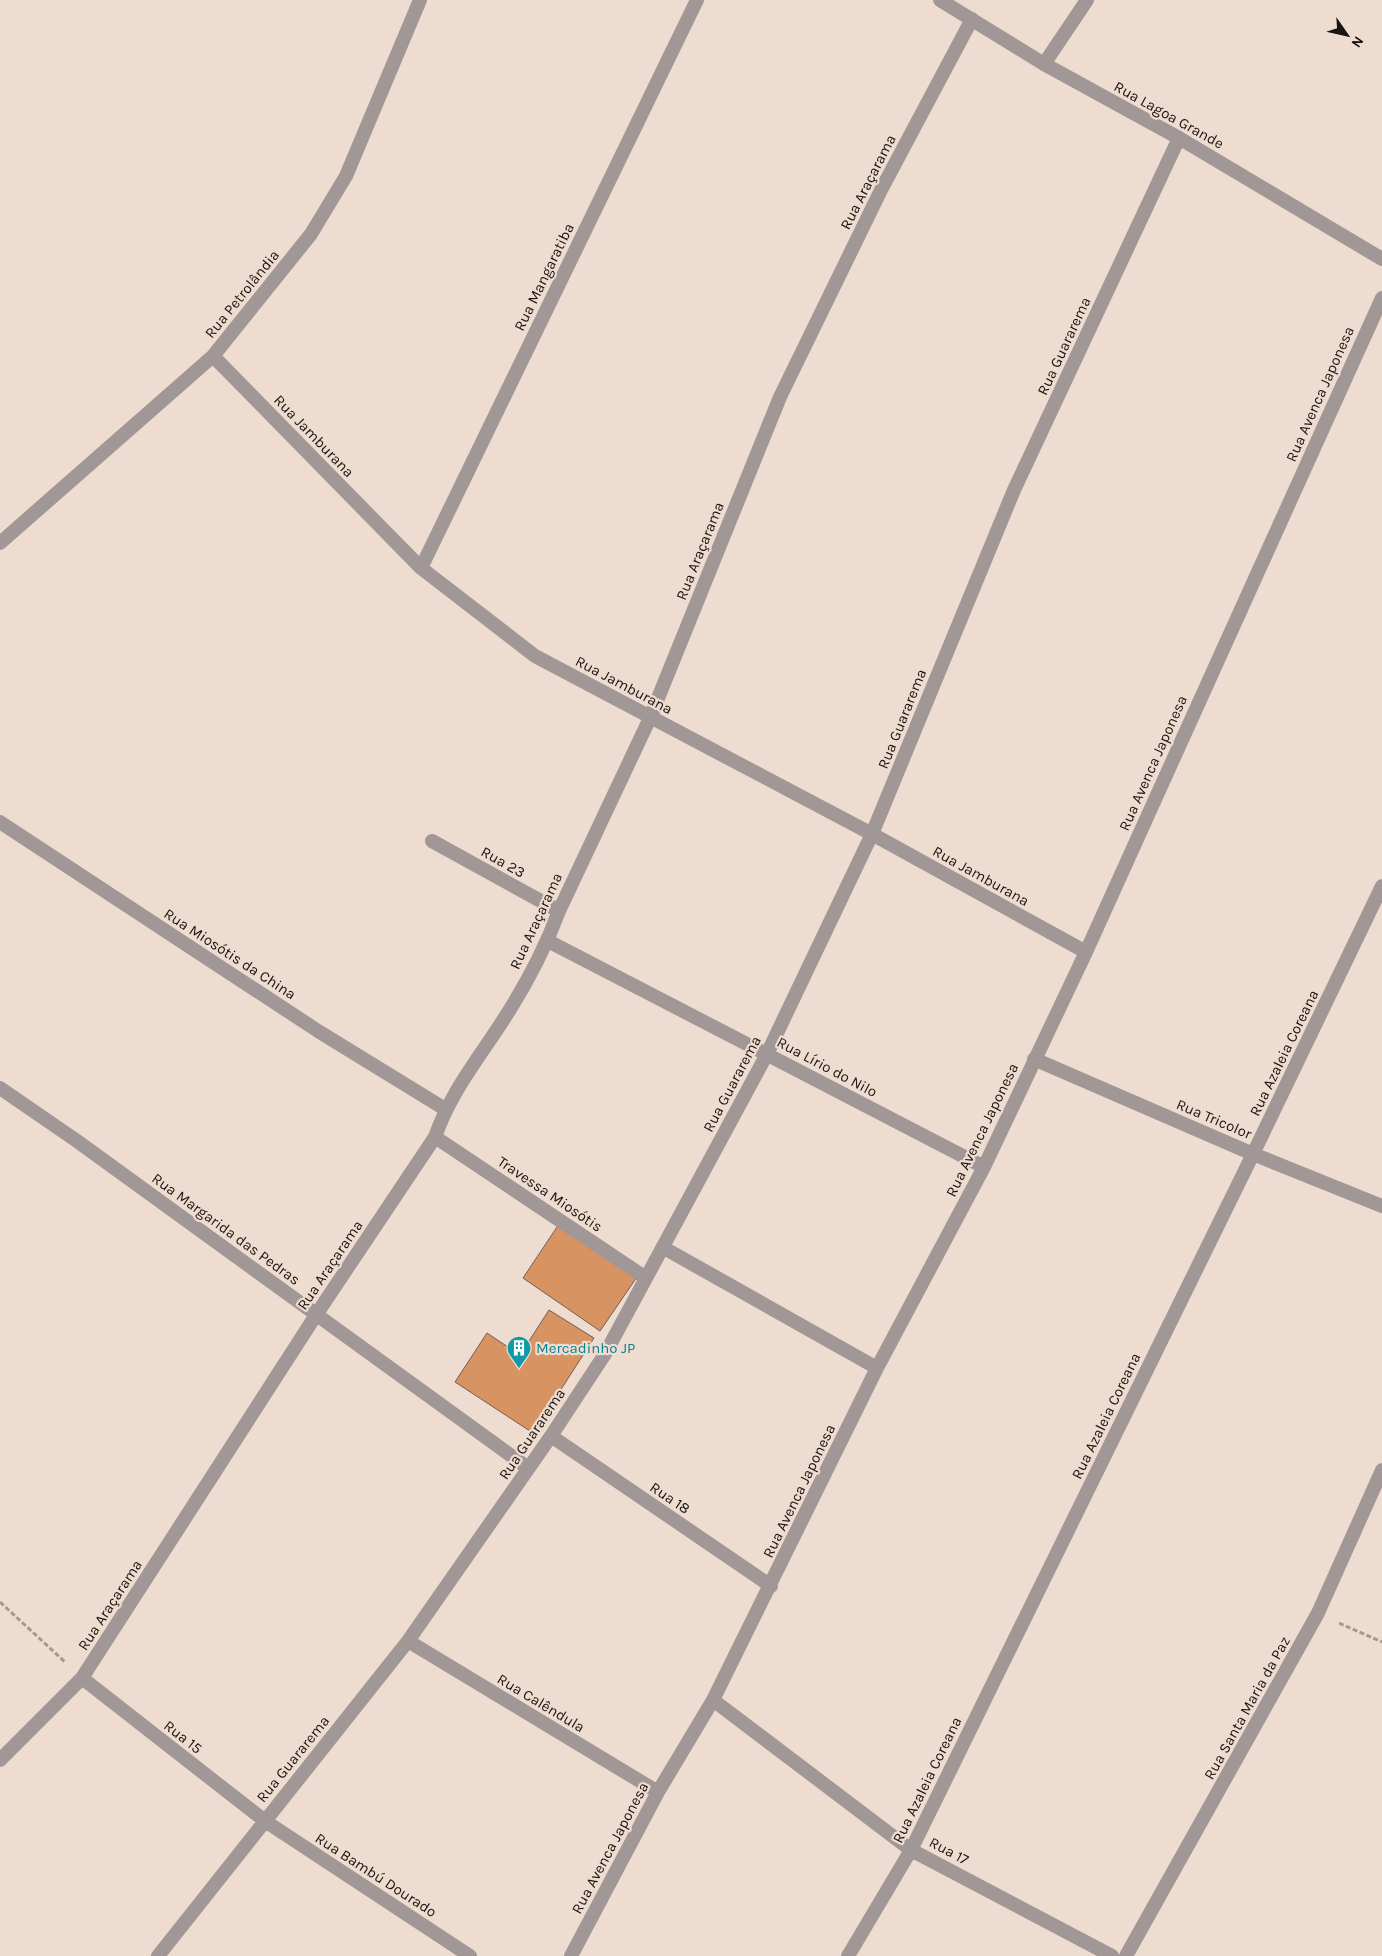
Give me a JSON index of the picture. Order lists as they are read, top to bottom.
{
  "streets": {
    "street": [
      "Rua Lagoa Grande",
      "Rua Araçarama",
      "Rua Mangaratiba",
      "Rua Petrolândia",
      "Rua Guararema",
      "Rua Avenca Japonesa",
      "Rua Jamburana",
      "Rua 23",
      "Rua Miosótis da China",
      "Rua Azaleia Coreana",
      "Rua Lírio do Nilo",
      "Rua Tricolor",
      "Travessa Miosótis",
      "Rua Margarida das Pedras",
      "Rua 18",
      "Rua Calêndula",
      "Rua Santa Maria da Paz",
      "Rua 15",
      "Rua 17",
      "Rua Bambú Dourado"
    ]
  },
  "crossings": [
    ["Rua Lagoa Grande", "Rua Araçarama"],
    ["Rua Lagoa Grande", "Rua Guararema"],
    ["Rua Araçarama", "Rua Jamburana"],
    ["Rua Araçarama", "Rua 23"],
    ["Rua Araçarama", "Rua Miosótis da China"],
    ["Rua Araçarama", "Rua Lírio do Nilo"],
    ["Rua Araçarama", "Travessa Miosótis"],
    ["Rua Araçarama", "Rua Margarida das Pedras"],
    ["Rua Araçarama", "Rua 15"],
    ["Rua Mangaratiba", "Rua Jamburana"],
    ["Rua Petrolândia", "Rua Jamburana"],
    ["Rua Guararema", "Rua Jamburana"],
    ["Rua Guararema", "Rua Lírio do Nilo"],
    ["Rua Guararema", "Travessa Miosótis"],
    ["Rua Guararema", "Rua Margarida das Pedras"],
    ["Rua Guararema", "Rua 18"],
    ["Rua Guararema", "Rua Calêndula"],
    ["Rua Guararema", "Rua 15"],
    ["Rua Guararema", "Rua Bambú Dourado"],
    ["Rua Avenca Japonesa", "Rua Jamburana"],
    ["Rua Avenca Japonesa", "Rua Lírio do Nilo"],
    ["Rua Avenca Japonesa", "Rua Tricolor"],
    ["Rua Avenca Japonesa", "Rua 18"],
    ["Rua Avenca Japonesa", "Rua Calêndula"],
    ["Rua Avenca Japonesa", "Rua 17"],
    ["Rua Azaleia Coreana", "Rua Tricolor"],
    ["Rua Azaleia Coreana", "Rua 17"],
    ["Rua 15", "Rua Bambú Dourado"]
  ],
  "places": {
    "building": ["Mercadinho JP"]
  },
  "north": "bottom right"
}
